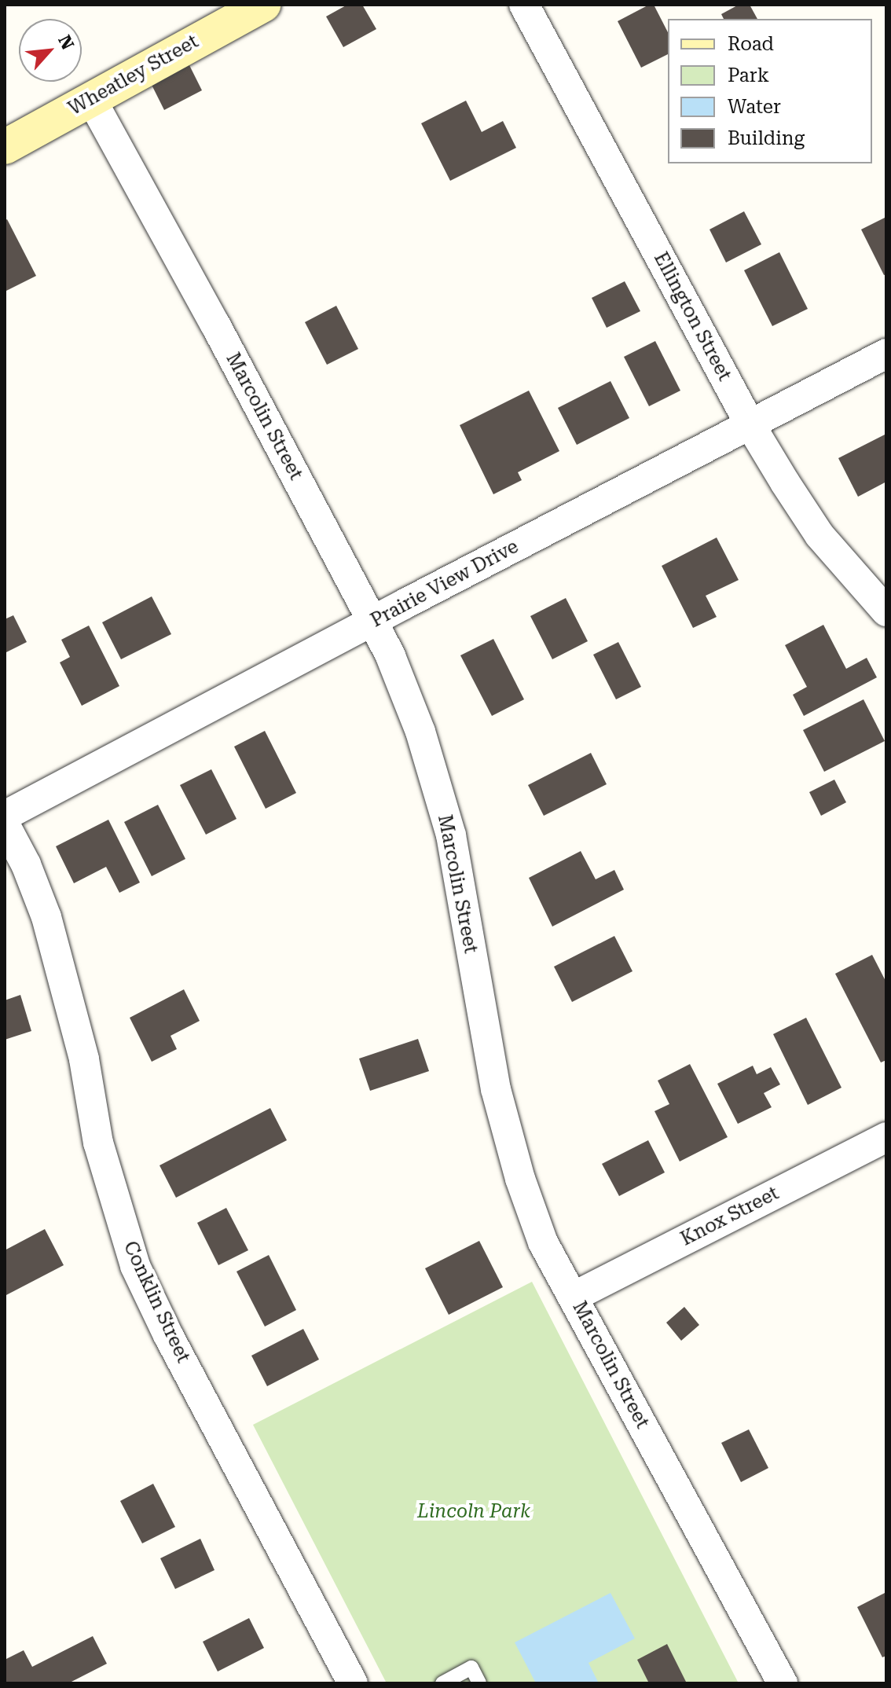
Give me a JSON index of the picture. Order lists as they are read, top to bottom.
{
  "streets": {
    "main road": ["Wheatley Street"],
    "street": [
      "Ellington Street",
      "Marcolin Street",
      "Prairie View Drive",
      "Knox Street",
      "Conklin Street"
    ]
  },
  "crossings": [
    ["Wheatley Street", "Marcolin Street"],
    ["Ellington Street", "Prairie View Drive"],
    ["Marcolin Street", "Prairie View Drive"],
    ["Marcolin Street", "Knox Street"]
  ],
  "parks": ["Lincoln Park"],
  "legend": [
    "Road",
    "Park",
    "Water",
    "Building"
  ],
  "north": "top right"
}
